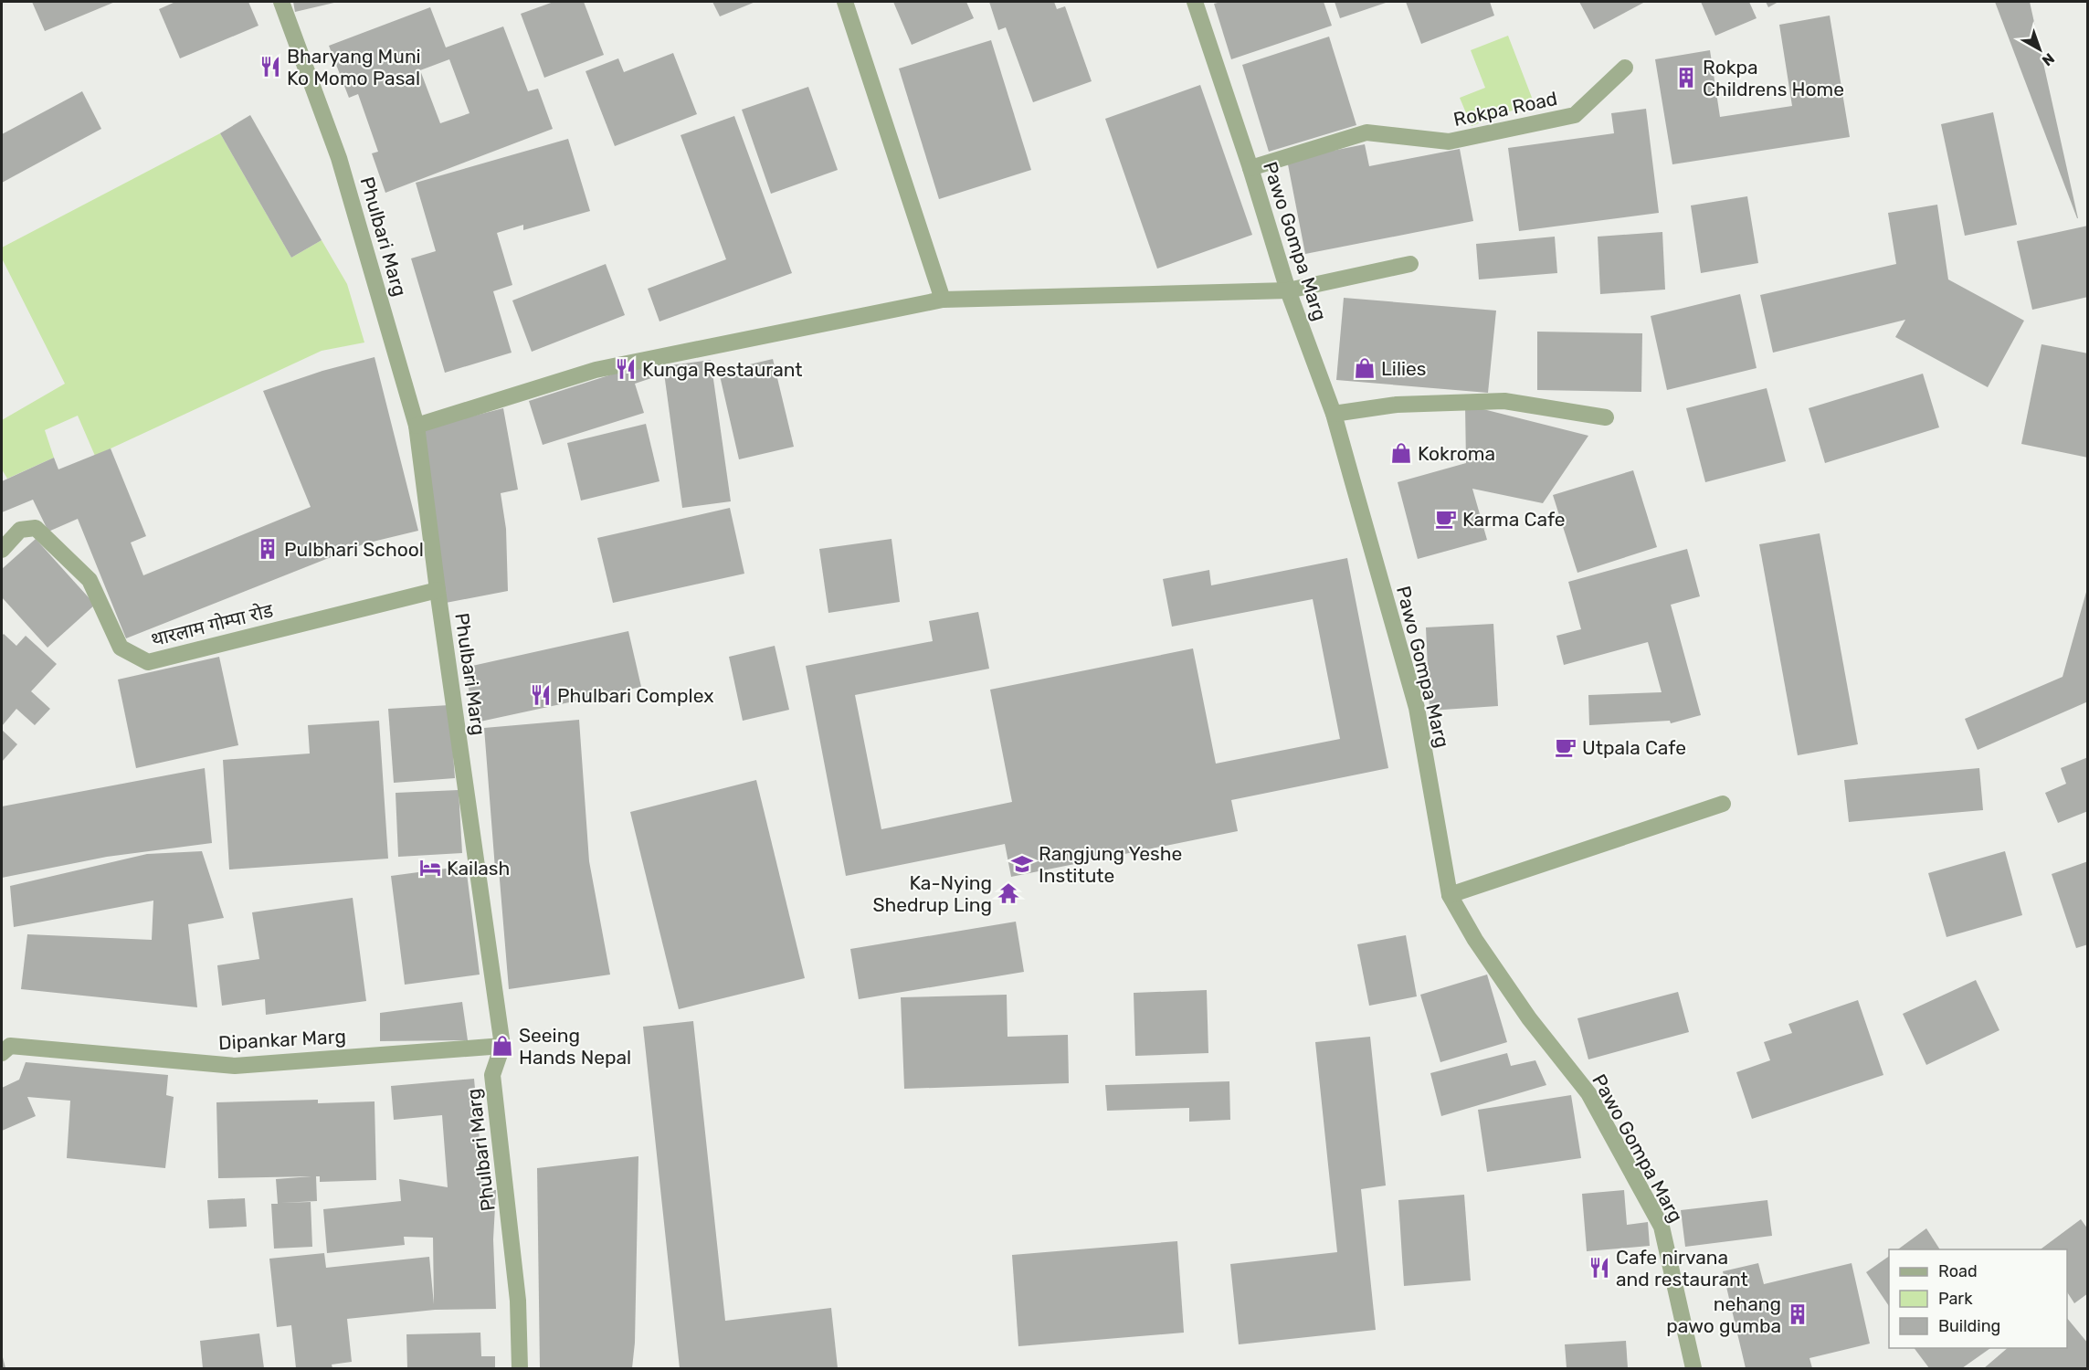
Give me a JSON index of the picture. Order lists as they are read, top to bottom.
{
  "streets": {
    "street": [
      "Rokpa Road",
      "Phulbari Marg",
      "Pawo Gompa Marg",
      "थारलाम गोम्पा रोड",
      "Dipankar Marg"
    ]
  },
  "crossings": [
    ["Rokpa Road", "Pawo Gompa Marg"],
    ["Phulbari Marg", "थारलाम गोम्पा रोड"],
    ["Phulbari Marg", "Dipankar Marg"]
  ],
  "places": {
    "restaurant": [
      "Bharyang Muni Ko Momo Pasal",
      "Kunga Restaurant",
      "Phulbari Complex",
      "Cafe nirvana and restaurant"
    ],
    "building": ["Rokpa Childrens Home", "Pulbhari School", "nehang pawo gumba"],
    "shop": ["Lilies", "Kokroma", "Seeing Hands Nepal"],
    "cafe": ["Karma Cafe", "Utpala Cafe"],
    "school or university": ["Rangjung Yeshe Institute"],
    "hotel": ["Kailash"],
    "temple": ["Ka-Nying Shedrup Ling"]
  },
  "legend": ["Road", "Park", "Building"],
  "north": "bottom right"
}
